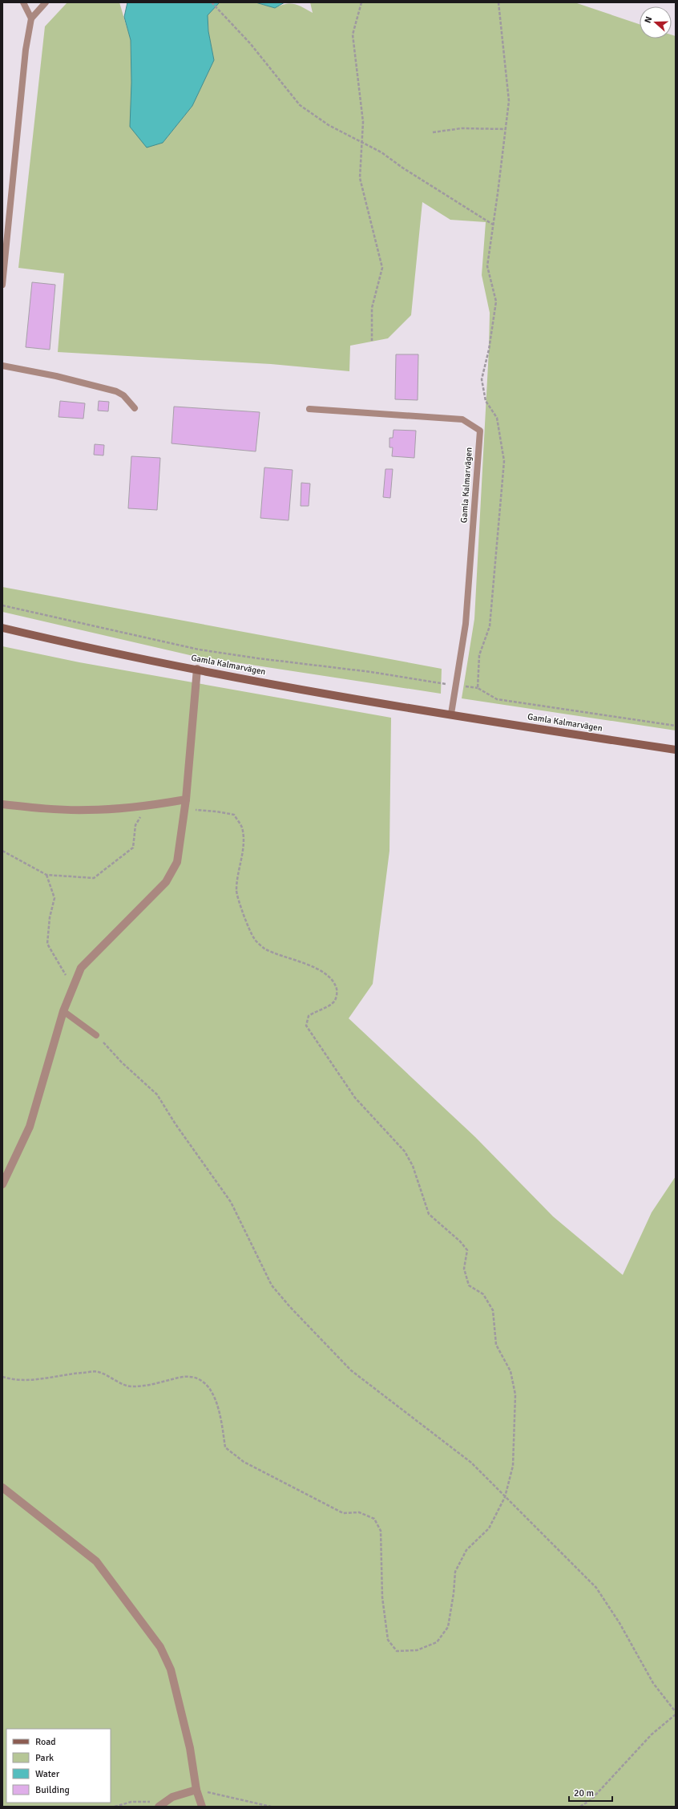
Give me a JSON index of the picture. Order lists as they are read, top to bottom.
{
  "streets": {
    "street": ["Gamla Kalmarvägen"]
  },
  "legend": [
    "Road",
    "Park",
    "Water",
    "Building"
  ],
  "scale_bar": "20 m",
  "north": "left"
}
